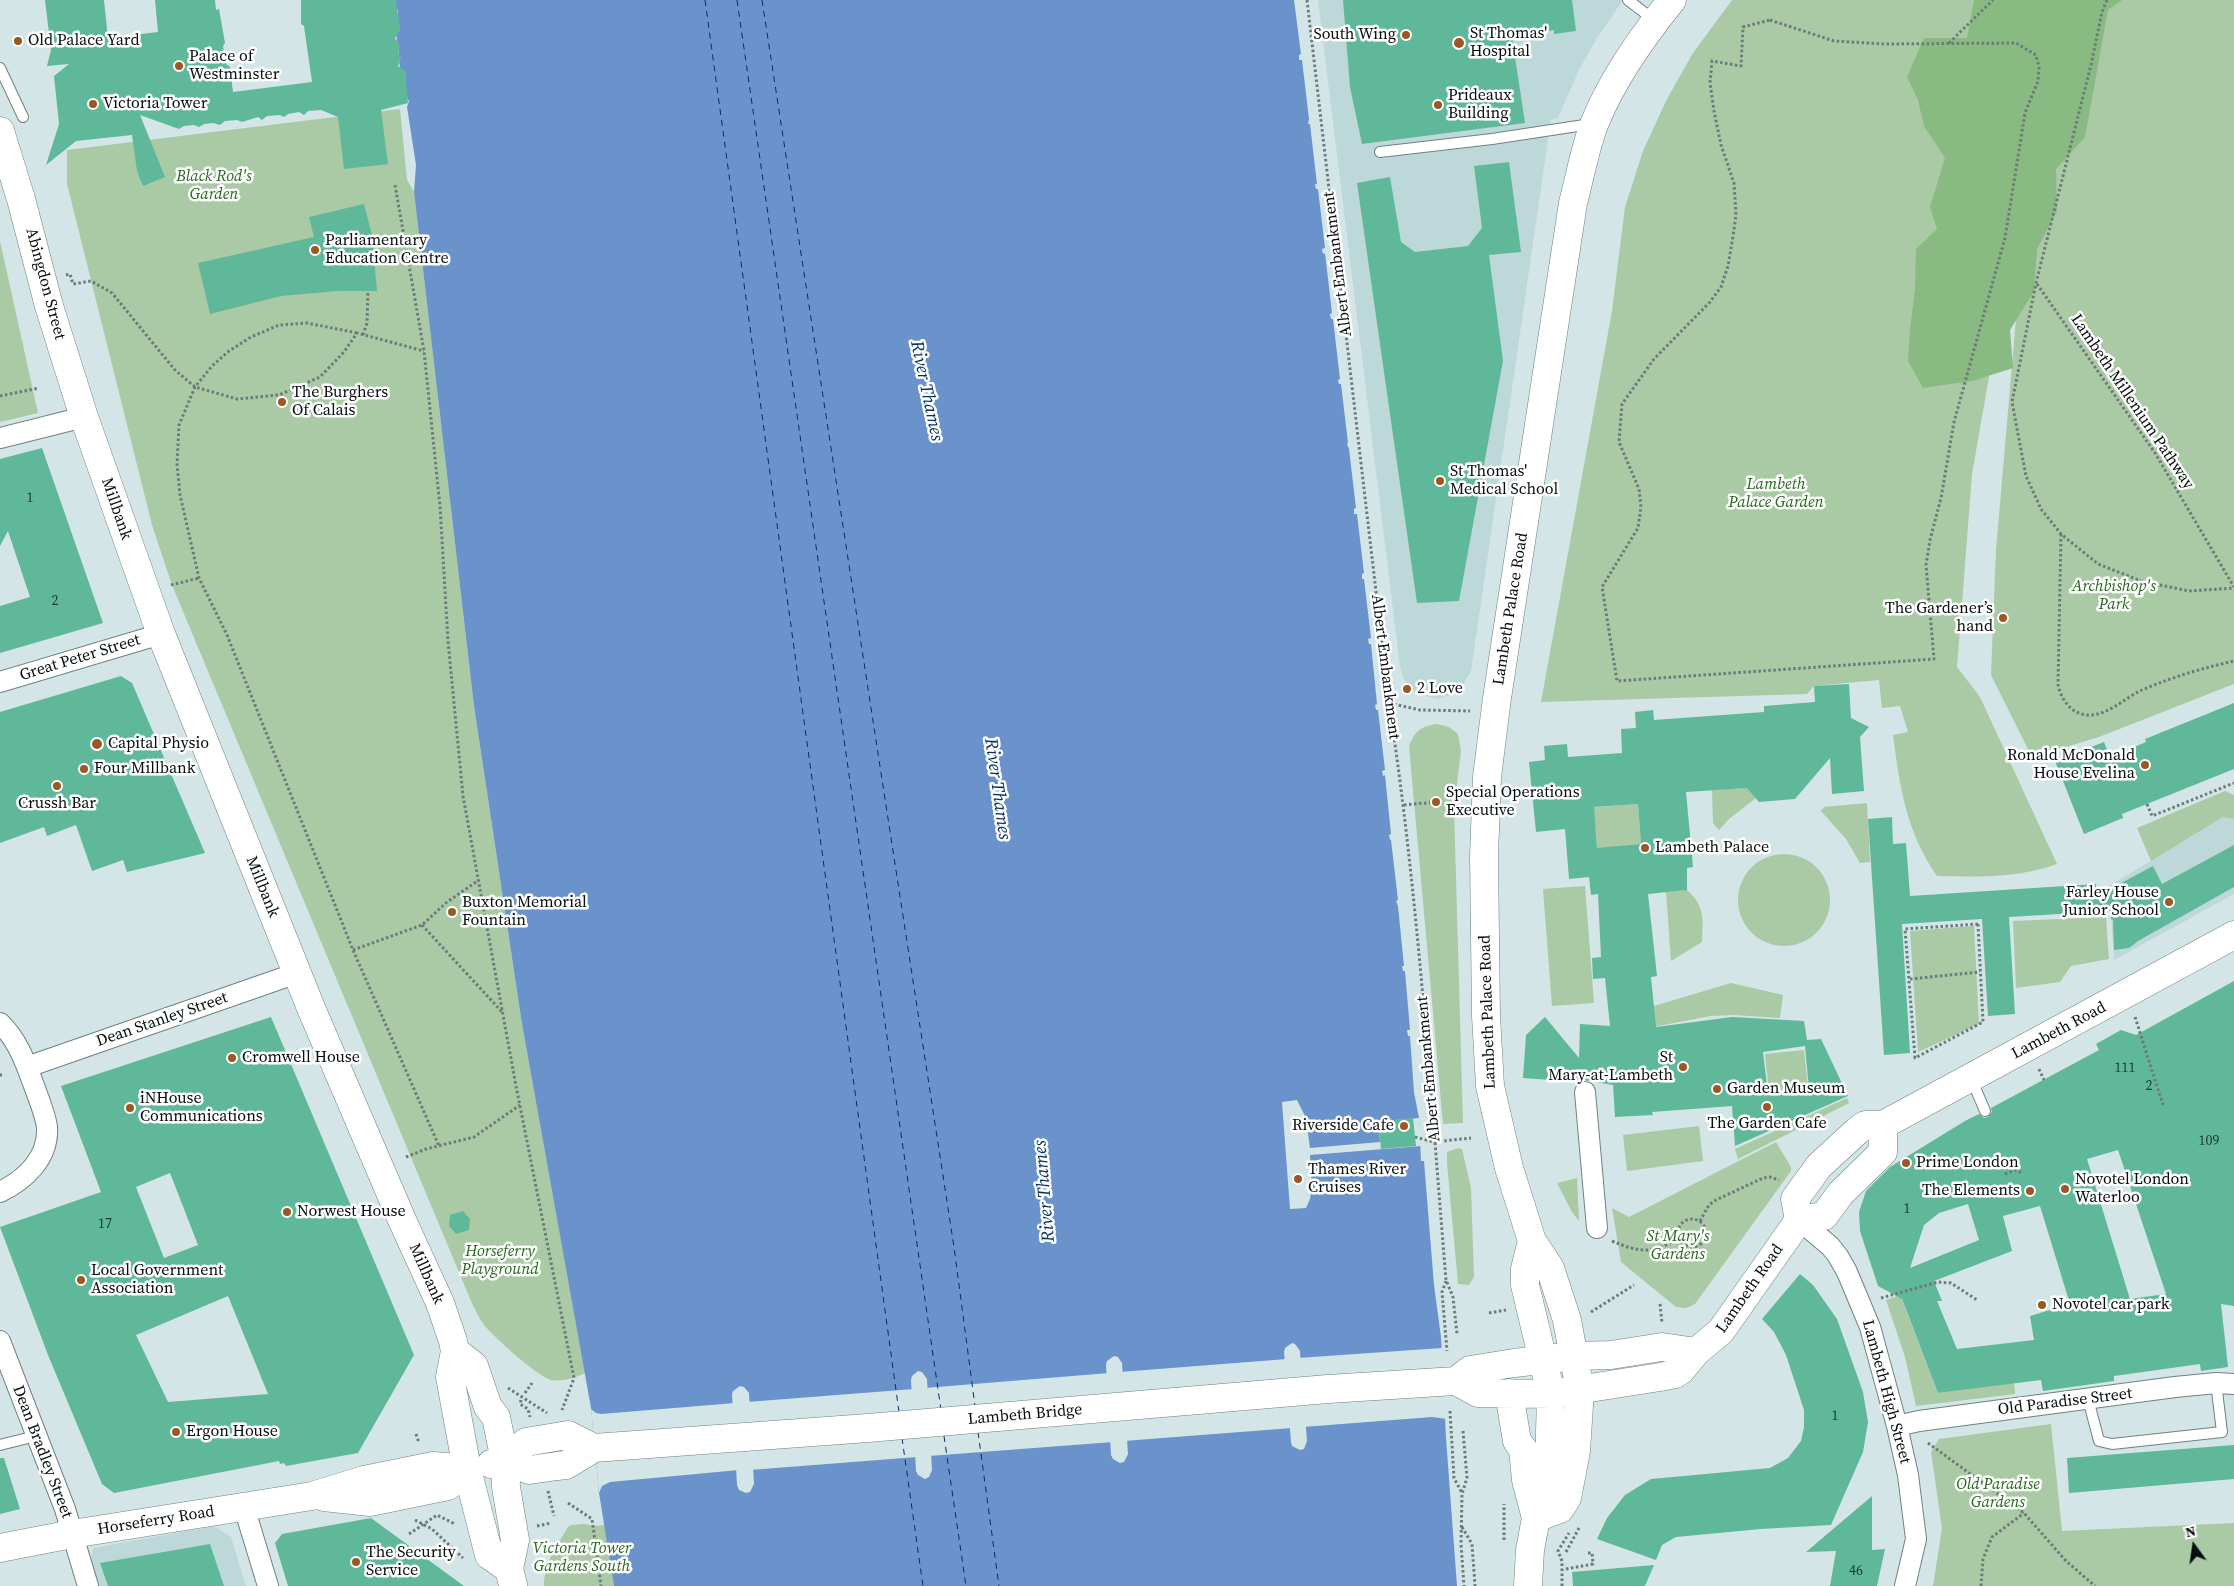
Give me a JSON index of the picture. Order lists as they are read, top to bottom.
{
  "streets": {
    "main road": [
      "Abingdon Street",
      "Millbank",
      "Lambeth Palace Road",
      "Lambeth Road",
      "Lambeth Bridge",
      "Horseferry Road"
    ],
    "street": [
      "Great Peter Street",
      "Dean Stanley Street",
      "Lambeth High Street",
      "Old Paradise Street",
      "Dean Bradley Street"
    ],
    "path": ["Albert Embankment", "Lambeth Millenium Pathway"]
  },
  "crossings": [
    ["Abingdon Street", "Millbank"],
    ["Millbank", "Great Peter Street"],
    ["Millbank", "Dean Stanley Street"],
    ["Millbank", "Lambeth Bridge"],
    ["Millbank", "Horseferry Road"],
    ["Lambeth Palace Road", "Lambeth Road"],
    ["Lambeth Road", "Lambeth High Street"],
    ["Lambeth High Street", "Old Paradise Street"],
    ["Dean Bradley Street", "Horseferry Road"]
  ],
  "water": ["River Thames"],
  "parks": [
    "Black Rod's Garden",
    "Lambeth Palace Garden",
    "Archbishop's Park",
    "St Mary's Gardens",
    "Horseferry Playground",
    "Old Paradise Gardens",
    "Victoria Tower Gardens South"
  ],
  "places": [
    "South Wing",
    "Old Palace Yard",
    "St Thomas' Hospital",
    "Palace of Westminster",
    "Victoria Tower",
    "Prideaux Building",
    "Parliamentary Education Centre",
    "The Burghers Of Calais",
    "St Thomas' Medical School",
    "The Gardener’s hand",
    "2 Love",
    "Capital Physio",
    "Ronald McDonald House Evelina",
    "Four Millbank",
    "Crussh Bar",
    "Special Operations Executive",
    "Lambeth Palace",
    "Farley House Junior School",
    "Buxton Memorial Fountain",
    "Cromwell House",
    "St Mary-at-Lambeth",
    "Garden Museum",
    "The Garden Cafe",
    "iNHouse Communications",
    "Riverside Cafe",
    "Prime London",
    "Thames River Cruises",
    "Novotel London Waterloo",
    "The Elements",
    "Norwest House",
    "Local Government Association",
    "Novotel car park",
    "Ergon House",
    "The Security Service"
  ],
  "house_numbers": [
    "1",
    "2",
    "111",
    "2",
    "109",
    "1",
    "17",
    "1",
    "46"
  ],
  "north": "top"
}
